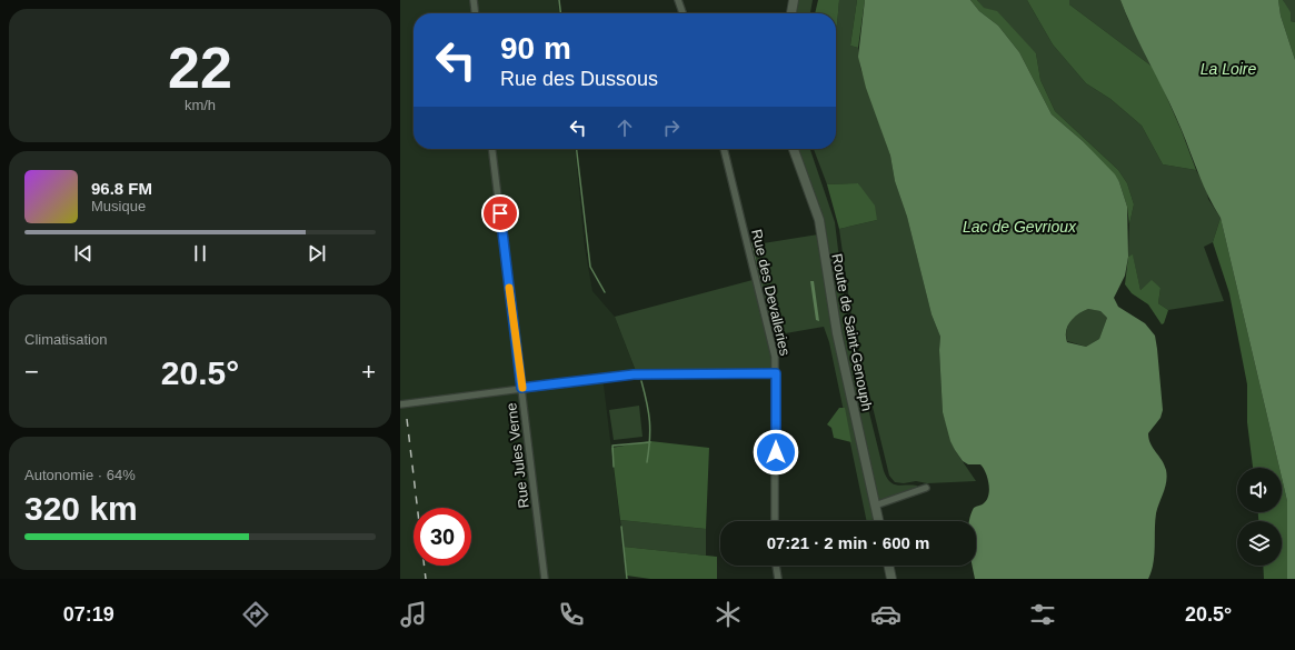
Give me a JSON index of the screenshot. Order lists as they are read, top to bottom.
{
  "streets": {
    "street": ["Rue des Devalleries", "Route de Saint-Genouph", "Rue Jules Verne"]
  },
  "water": ["La Loire", "Lac de Gevrioux"],
  "page": {
    "tile": [
      ["22", "km/h"],
      "Climatisation",
      ["Autonomie · 64%", "320 km"]
    ],
    "turn": ["90 m", "Rue des Dussous"],
    "song": ["96.8 FM", "Musique"],
    "heat": ["−", "20.5°", "+"],
    "limit": "30",
    "trip": "07:21 · 2 min · 600 m",
    "tabs": ["07:19", "20.5°"]
  }
}
